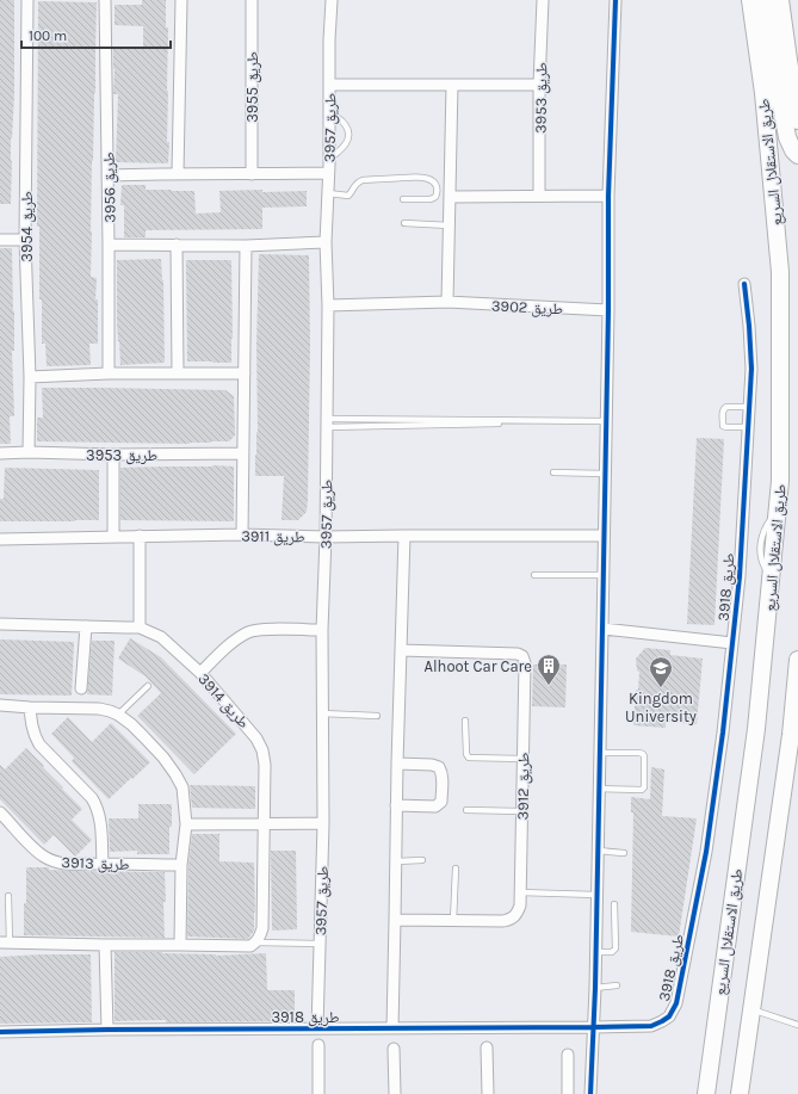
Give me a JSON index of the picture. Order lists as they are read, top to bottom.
{
  "streets": {
    "main road": ["طريق الاستقلال السريع"],
    "street": [
      "طريق 3955",
      "طريق 3953",
      "طريق 3957",
      "طريق 3956",
      "طريق 3954",
      "طريق 3902",
      "طريق 3911",
      "طريق 3918",
      "طريق 3914",
      "طريق 3912",
      "طريق 3913"
    ]
  },
  "crossings": [
    ["طريق 3953", "طريق 3954"],
    ["طريق 3957", "طريق 3902"],
    ["طريق 3957", "طريق 3911"],
    ["طريق 3957", "طريق 3918"]
  ],
  "places": {
    "building": ["Alhoot Car Care"],
    "school or university": ["Kingdom University"]
  },
  "scale_bar": "100 m"
}
